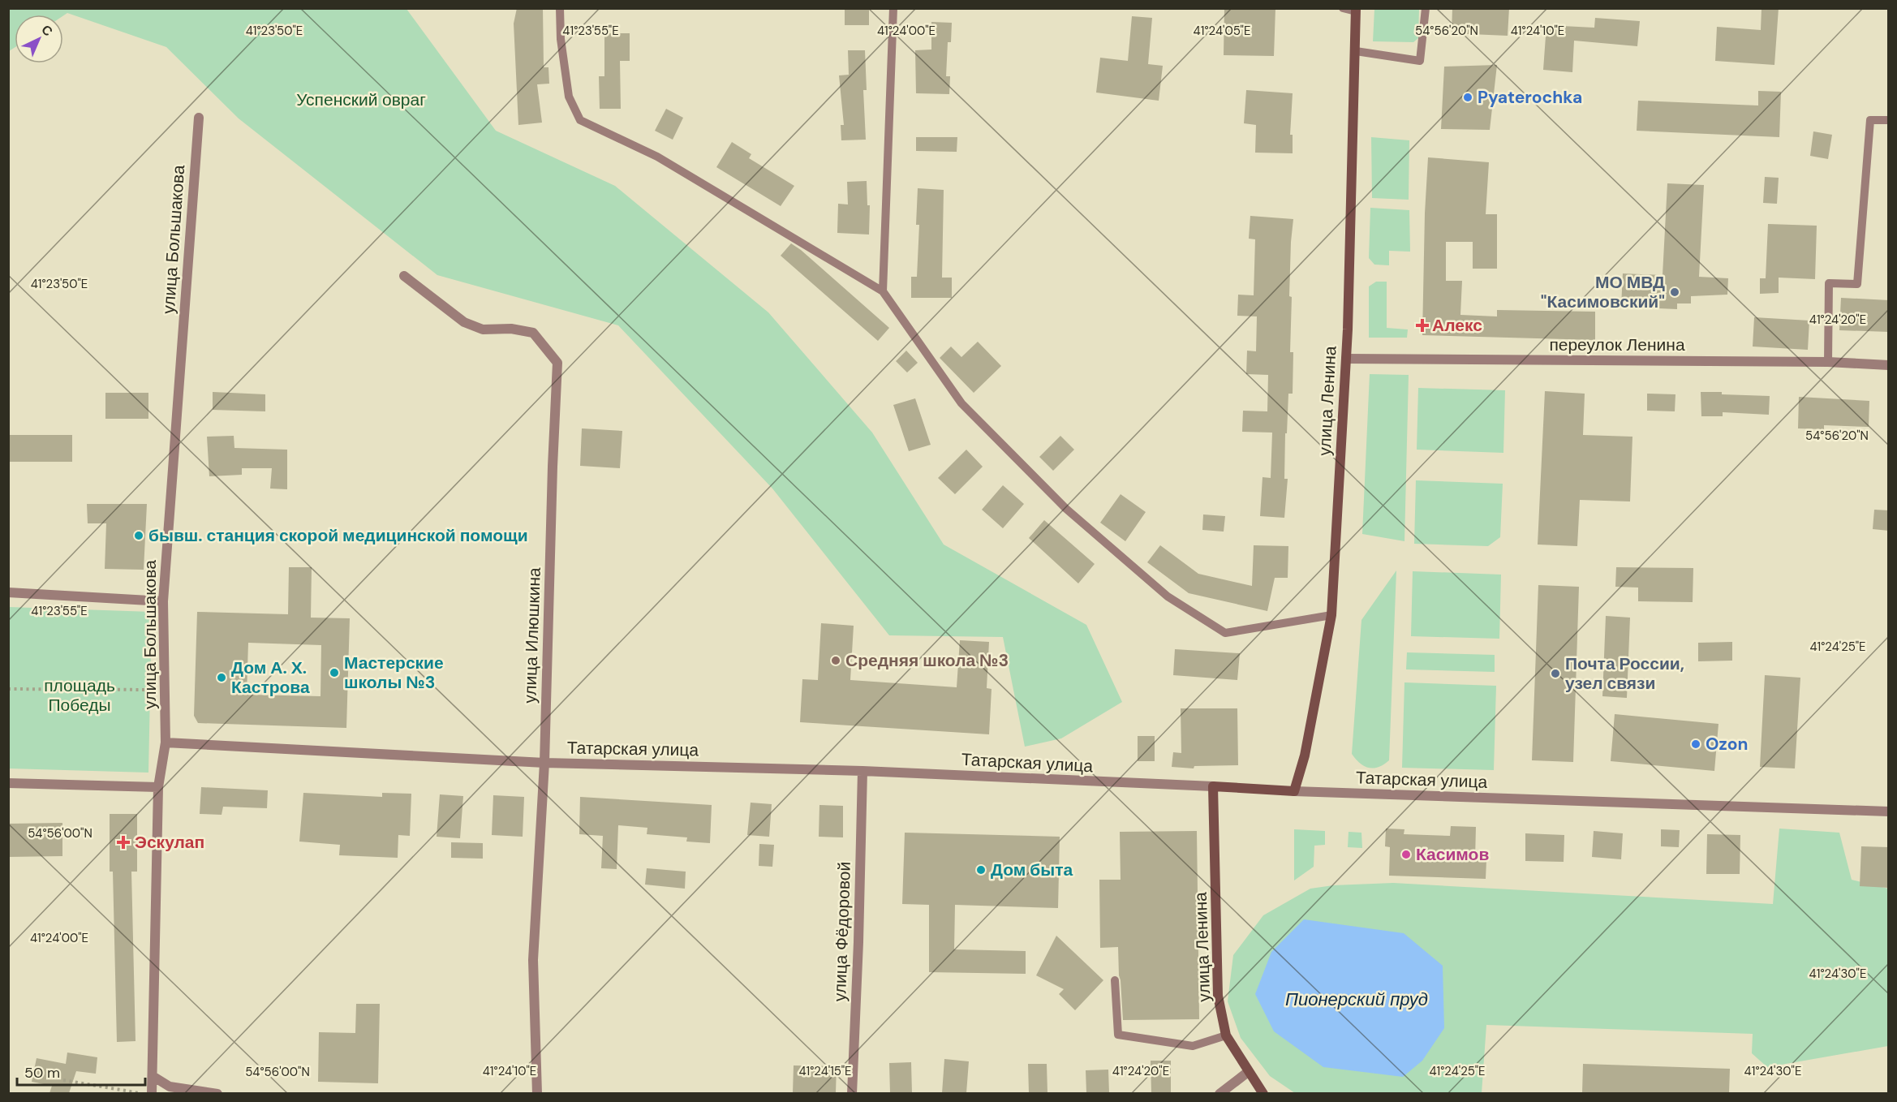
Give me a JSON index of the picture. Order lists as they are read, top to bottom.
{
  "streets": {
    "street": [
      "улица Большакова",
      "переулок Ленина",
      "улица Ленина",
      "улица Илюшкина",
      "Татарская улица",
      "улица Фёдоровой"
    ]
  },
  "crossings": [
    ["улица Большакова", "Татарская улица"],
    ["переулок Ленина", "улица Ленина"],
    ["улица Ленина", "Татарская улица"],
    ["улица Илюшкина", "Татарская улица"],
    ["Татарская улица", "улица Фёдоровой"]
  ],
  "water": ["Пионерский пруд"],
  "parks": ["Успенский овраг", "площадь Победы"],
  "places": {
    "other": [
      "Pyaterochka",
      "МО МВД \"Касимовский\"",
      "бывш. станция скорой медицинской помощи",
      "Средняя школа №3",
      "Мастерские школы №3",
      "Почта России, узел связи",
      "Дом А. Х. Кастрова",
      "Ozon",
      "Касимов",
      "Дом быта"
    ],
    "health": ["Алекс", "Эскулап"]
  },
  "scale_bar": "50 m",
  "north": "top right",
  "coordinates": [
    "54°56'20\"N",
    "41°23'50\"E",
    "41°23'55\"E",
    "41°24'00\"E",
    "41°24'05\"E",
    "41°24'10\"E",
    "41°24'20\"E",
    "41°24'25\"E",
    "54°56'00\"N",
    "41°24'30\"E",
    "41°24'15\"E"
  ]
}
